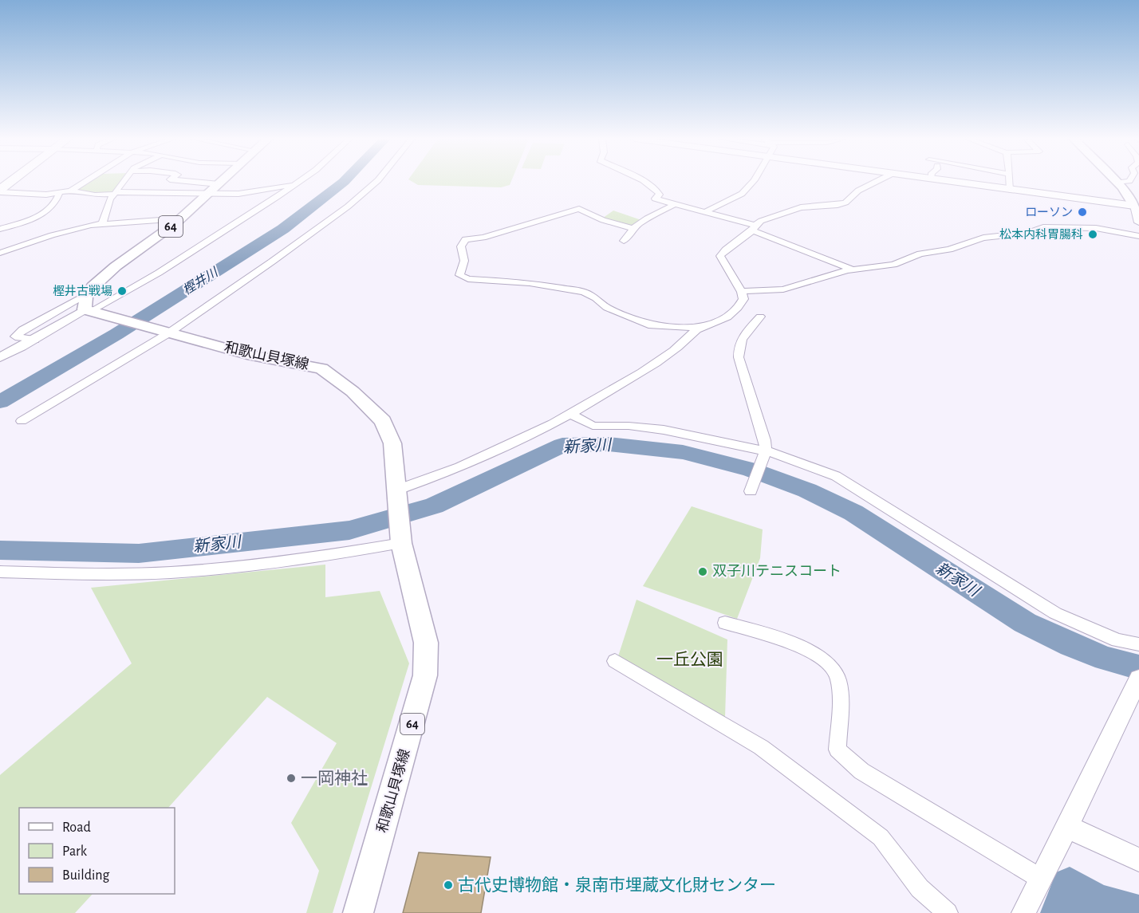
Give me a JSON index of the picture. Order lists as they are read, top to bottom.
{
  "streets": {
    "main road": ["64", "和歌山貝塚線"]
  },
  "water": ["樫井川", "新家川"],
  "parks": ["一丘公園"],
  "places": [
    "ローソン",
    "松本内科胃腸科",
    "樫井古戦場",
    "双子川テニスコート",
    "一岡神社",
    "古代史博物館・泉南市埋蔵文化財センター"
  ],
  "legend": ["Road", "Park", "Building"]
}
